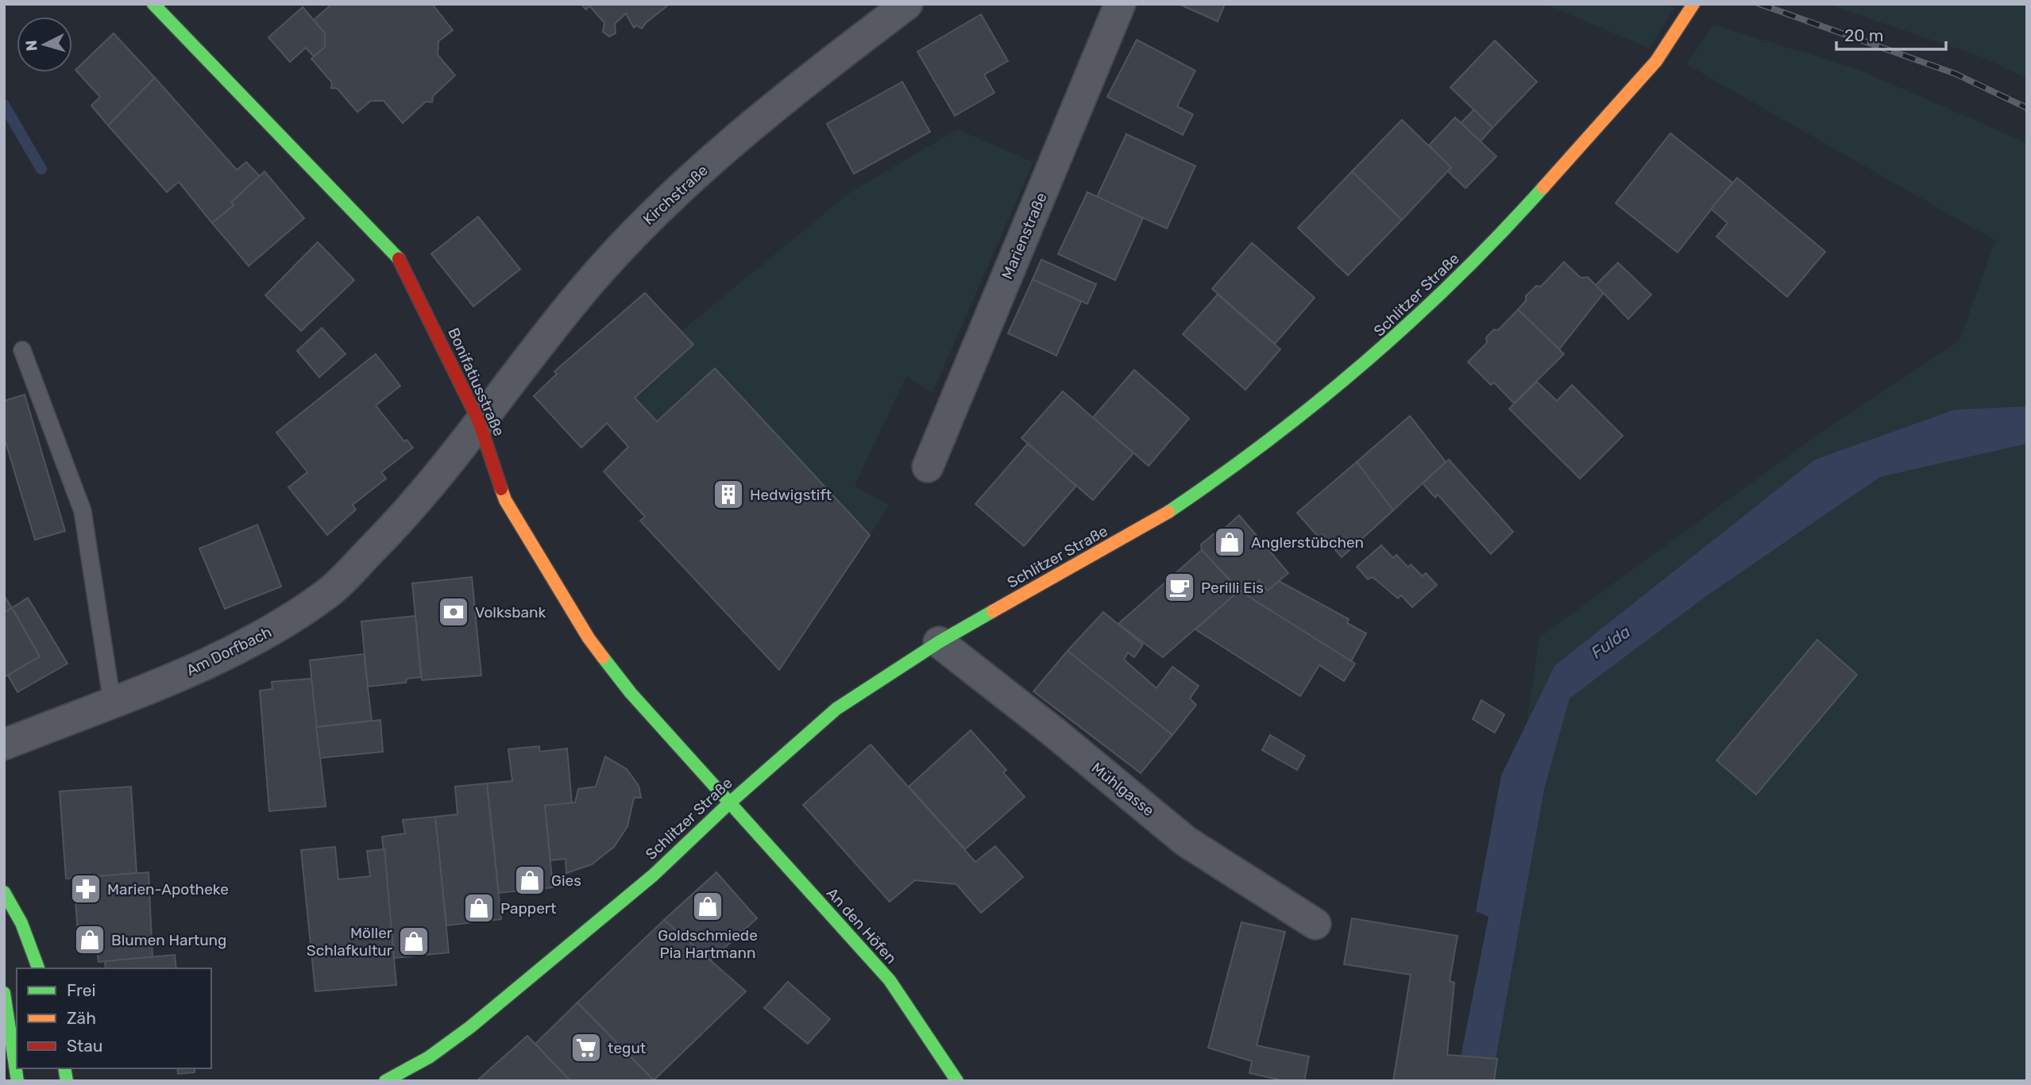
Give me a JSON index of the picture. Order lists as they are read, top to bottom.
{
  "streets": {
    "main road": ["Schlitzer Straße", "Bonifatiusstraße", "An den Höfen"],
    "street": [
      "Kirchstraße",
      "Marienstraße",
      "Am Dorfbach",
      "Mühlgasse"
    ]
  },
  "crossings": [
    ["Kirchstraße", "Bonifatiusstraße"],
    ["Kirchstraße", "Am Dorfbach"],
    ["Schlitzer Straße", "Bonifatiusstraße"],
    ["Schlitzer Straße", "Mühlgasse"],
    ["Schlitzer Straße", "An den Höfen"],
    ["Bonifatiusstraße", "Am Dorfbach"],
    ["Bonifatiusstraße", "An den Höfen"]
  ],
  "water": ["Fulda"],
  "places": {
    "building": ["Hedwigstift"],
    "shop": [
      "Anglerstübchen",
      "Gies",
      "Goldschmiede Pia Hartmann",
      "Pappert",
      "Blumen Hartung",
      "Möller Schlafkultur"
    ],
    "cafe": ["Perilli Eis"],
    "bank": ["Volksbank"],
    "pharmacy": ["Marien-Apotheke"],
    "supermarket": ["tegut"]
  },
  "legend": ["Frei", "Zäh", "Stau"],
  "scale_bar": "20 m",
  "north": "left"
}
